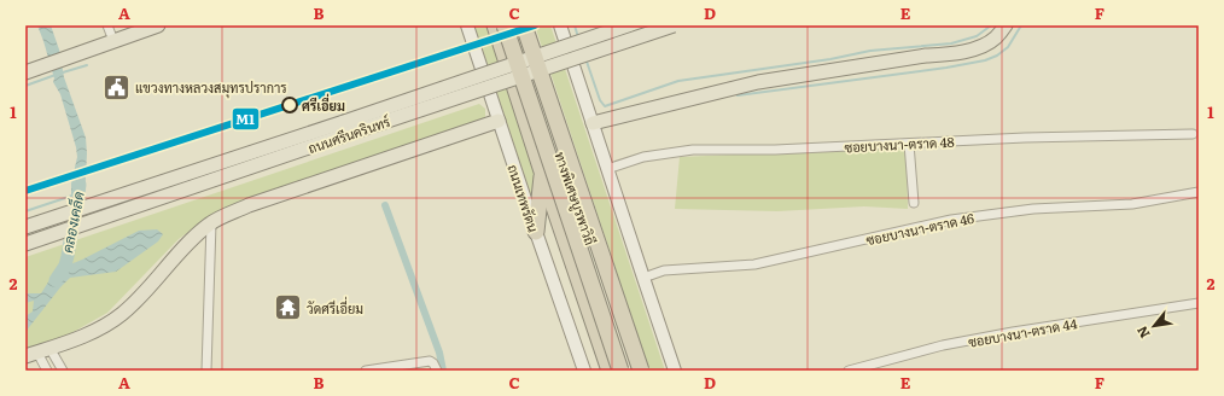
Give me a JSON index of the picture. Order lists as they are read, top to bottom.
{
  "streets": {
    "highway": ["ถนนเทพรัตน", "ทางพิเศษบูรพาวิถี"],
    "main road": ["ถนนศรีนครินทร์"],
    "street": ["ซอยบางนา-ตราด 48", "ซอยบางนา-ตราด 46", "ซอยบางนา-ตราด 44"]
  },
  "water": ["คลองเคล็ด"],
  "places": {
    "public building": ["แขวงทางหลวงสมุทรปราการ"],
    "other": ["ศรีเอี่ยม"],
    "temple": ["วัดศรีเอี่ยม"]
  },
  "lines": ["transit line M1"],
  "north": "bottom left",
  "grid": {
    "columns": [
      "A",
      "B",
      "C",
      "D",
      "E",
      "F"
    ],
    "rows": ["1", "2"]
  }
}
